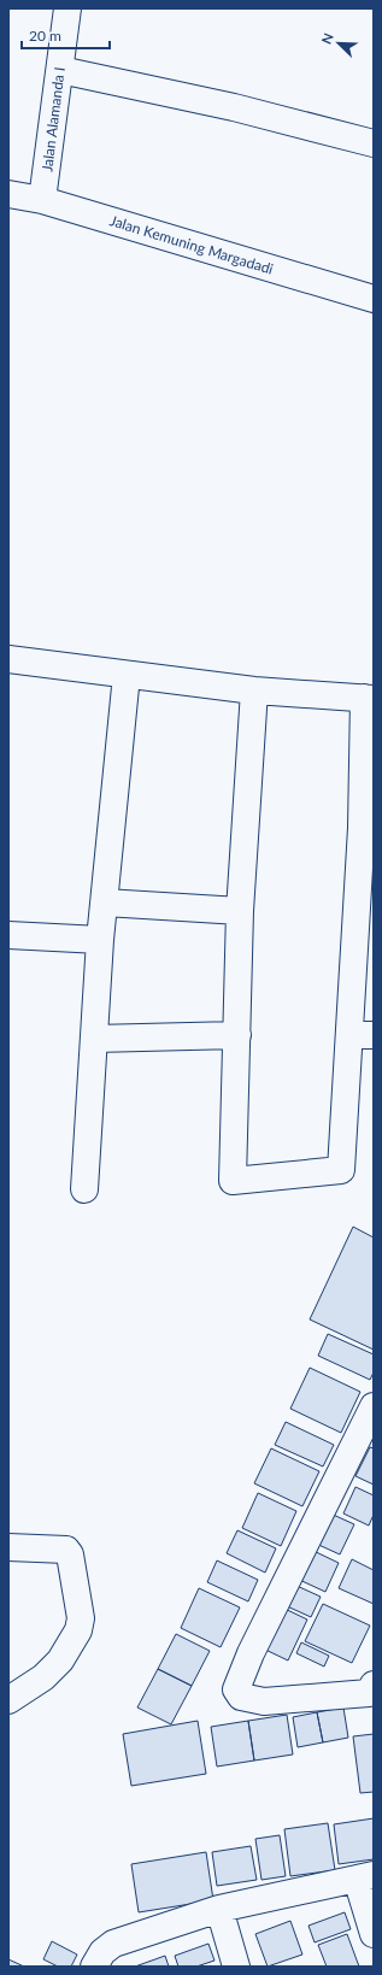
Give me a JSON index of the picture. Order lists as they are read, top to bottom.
{
  "streets": {
    "street": ["Jalan Alamanda I", "Jalan Kemuning Margadadi"]
  },
  "crossings": [
    ["Jalan Alamanda I", "Jalan Kemuning Margadadi"]
  ],
  "scale_bar": "20 m",
  "north": "top left"
}
